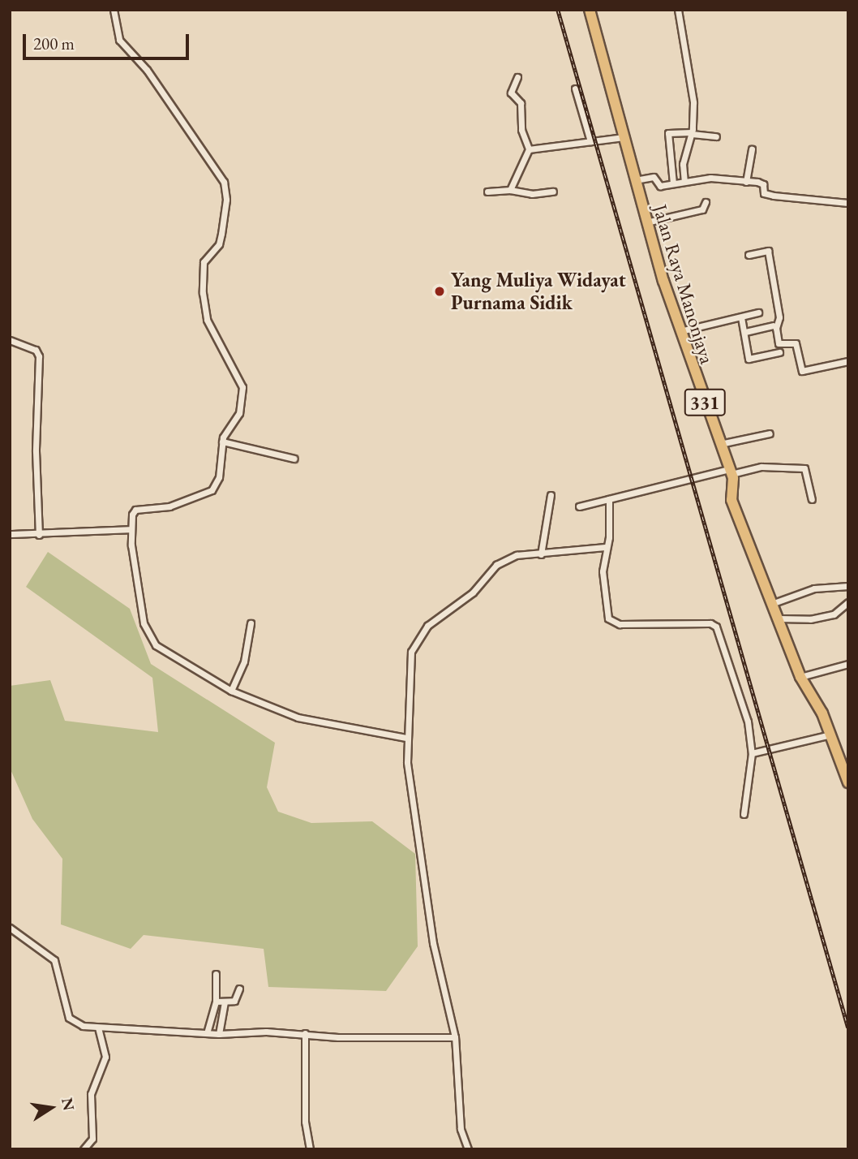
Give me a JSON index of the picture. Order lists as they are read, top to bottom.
{
  "streets": {
    "main road": ["Jalan Raya Manonjaya", "331"]
  },
  "places": ["Yang Muliya Widayat Purnama Sidik"],
  "scale_bar": "200 m",
  "north": "right"
}
